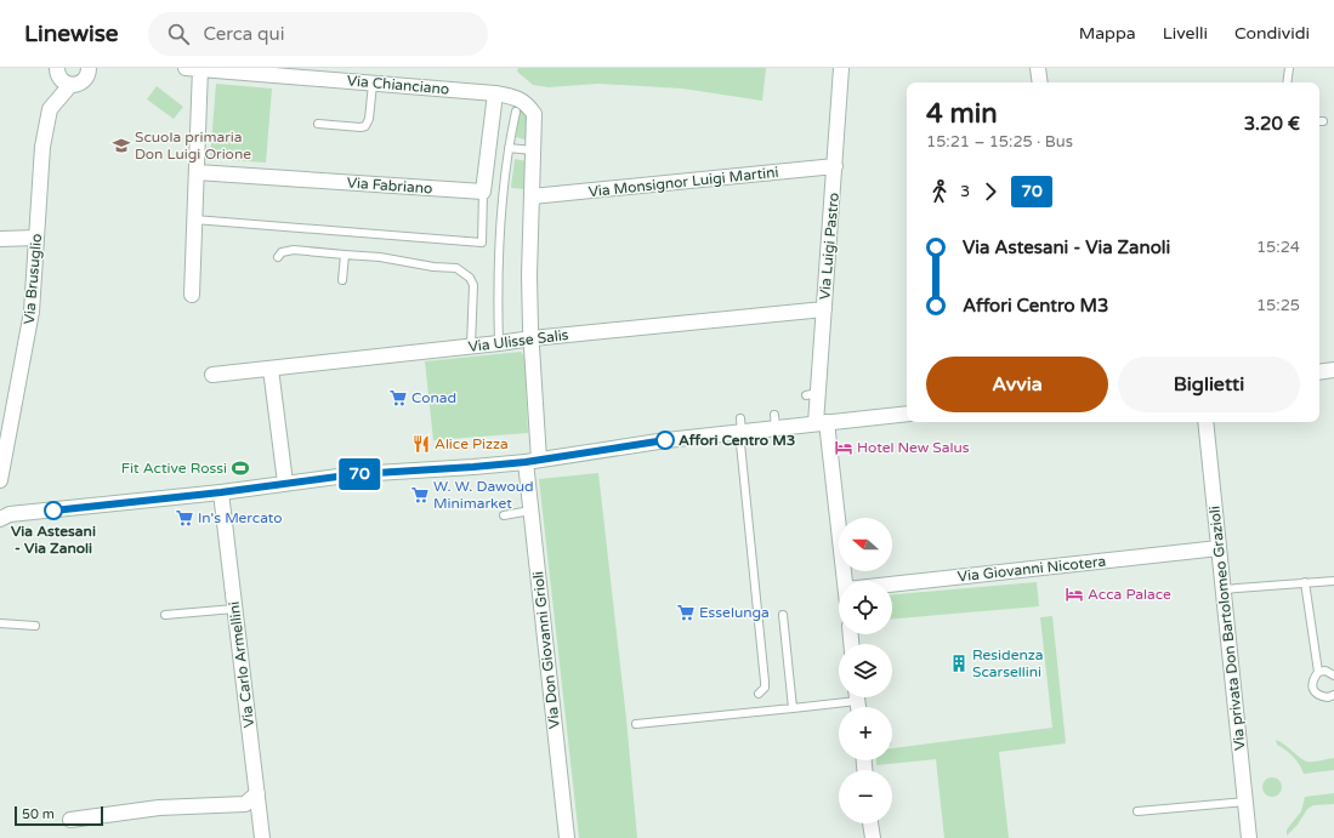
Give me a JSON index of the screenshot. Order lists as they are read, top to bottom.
{
  "streets": {
    "street": [
      "Via Chianciano",
      "Via Monsignor Luigi Martini",
      "Via Fabriano",
      "Via Luigi Pastro",
      "Via Brusuglio",
      "Via Ulisse Salis",
      "Via Giovanni Nicotera",
      "Via privata Don Bartolomeo Grazioli",
      "Via Don Giovanni Grioli",
      "Via Carlo Armellini"
    ]
  },
  "crossings": [
    ["Via Chianciano", "Via Monsignor Luigi Martini"],
    ["Via Chianciano", "Via Don Giovanni Grioli"],
    ["Via Monsignor Luigi Martini", "Via Luigi Pastro"],
    ["Via Monsignor Luigi Martini", "Via Don Giovanni Grioli"],
    ["Via Luigi Pastro", "Via Ulisse Salis"],
    ["Via Ulisse Salis", "Via Don Giovanni Grioli"],
    ["Via Giovanni Nicotera", "Via privata Don Bartolomeo Grazioli"]
  ],
  "places": {
    "school or university": ["Scuola primaria Don Luigi Orione"],
    "supermarket": [
      "Conad",
      "W. W. Dawoud Minimarket",
      "In's Mercato",
      "Esselunga"
    ],
    "other": ["Affori Centro M3", "Via Astesani - Via Zanoli"],
    "restaurant": ["Alice Pizza"],
    "hotel": ["Hotel New Salus", "Acca Palace"],
    "sports": ["Fit Active Rossi"],
    "building": ["Residenza Scarsellini"]
  },
  "lines": ["bus line 70"],
  "scale_bar": "50 m",
  "north": "left",
  "page": {
    "header": "Linewise",
    "search": "Cerca qui",
    "nav": ["Mappa", "Livelli", "Condividi"],
    "on_map": "70",
    "heading": ["4 min", "15:21 – 15:25 · Bus", "3.20 €"],
    "legs": ["3", "70"],
    "list": [
      {
        "name": "Via Astesani - Via Zanoli",
        "value": "15:24"
      },
      {
        "name": "Affori Centro M3",
        "value": "15:25"
      }
    ],
    "buttons": ["Avvia", "Biglietti"],
    "map_buttons": ["+", "−"],
    "scale": "50 m"
  }
}
